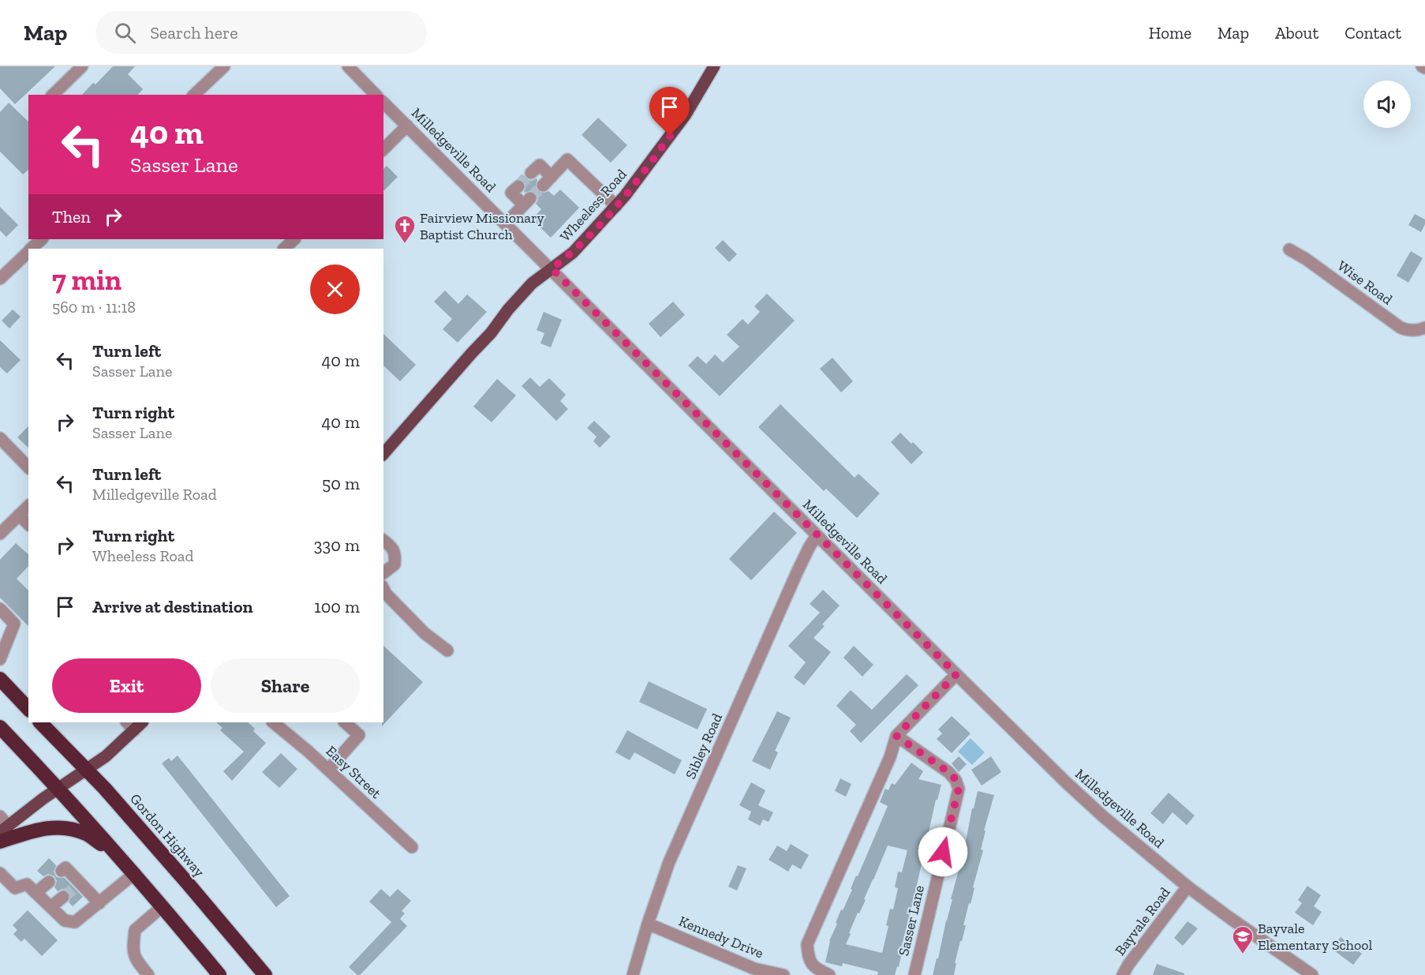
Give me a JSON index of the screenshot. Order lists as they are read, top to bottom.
{
  "streets": {
    "highway": ["Gordon Highway"],
    "main road": ["Wheeless Road"],
    "street": [
      "Milledgeville Road",
      "Wise Road",
      "Sibley Road",
      "Easy Street",
      "Sasser Lane",
      "Bayvale Road",
      "Kennedy Drive"
    ]
  },
  "crossings": [
    ["Milledgeville Road", "Wheeless Road"],
    ["Milledgeville Road", "Sibley Road"],
    ["Milledgeville Road", "Bayvale Road"],
    ["Sibley Road", "Kennedy Drive"]
  ],
  "places": {
    "church": ["Fairview Missionary Baptist Church"],
    "school or university": ["Bayvale Elementary School"]
  },
  "page": {
    "header": "Map",
    "search": "Search here",
    "nav": [
      "Home",
      "Map",
      "About",
      "Contact"
    ],
    "turn": ["40 m", "Sasser Lane"],
    "then": "Then",
    "heading": ["7 min", "560 m · 11:18"],
    "list": [
      {
        "name": "Turn left",
        "note": "Sasser Lane",
        "value": "40 m"
      },
      {
        "name": "Turn right",
        "note": "Sasser Lane",
        "value": "40 m"
      },
      {
        "name": "Turn left",
        "note": "Milledgeville Road",
        "value": "50 m"
      },
      {
        "name": "Turn right",
        "note": "Wheeless Road",
        "value": "330 m"
      },
      {
        "name": "Arrive at destination",
        "value": "100 m"
      }
    ],
    "buttons": ["Exit", "Share"]
  }
}
